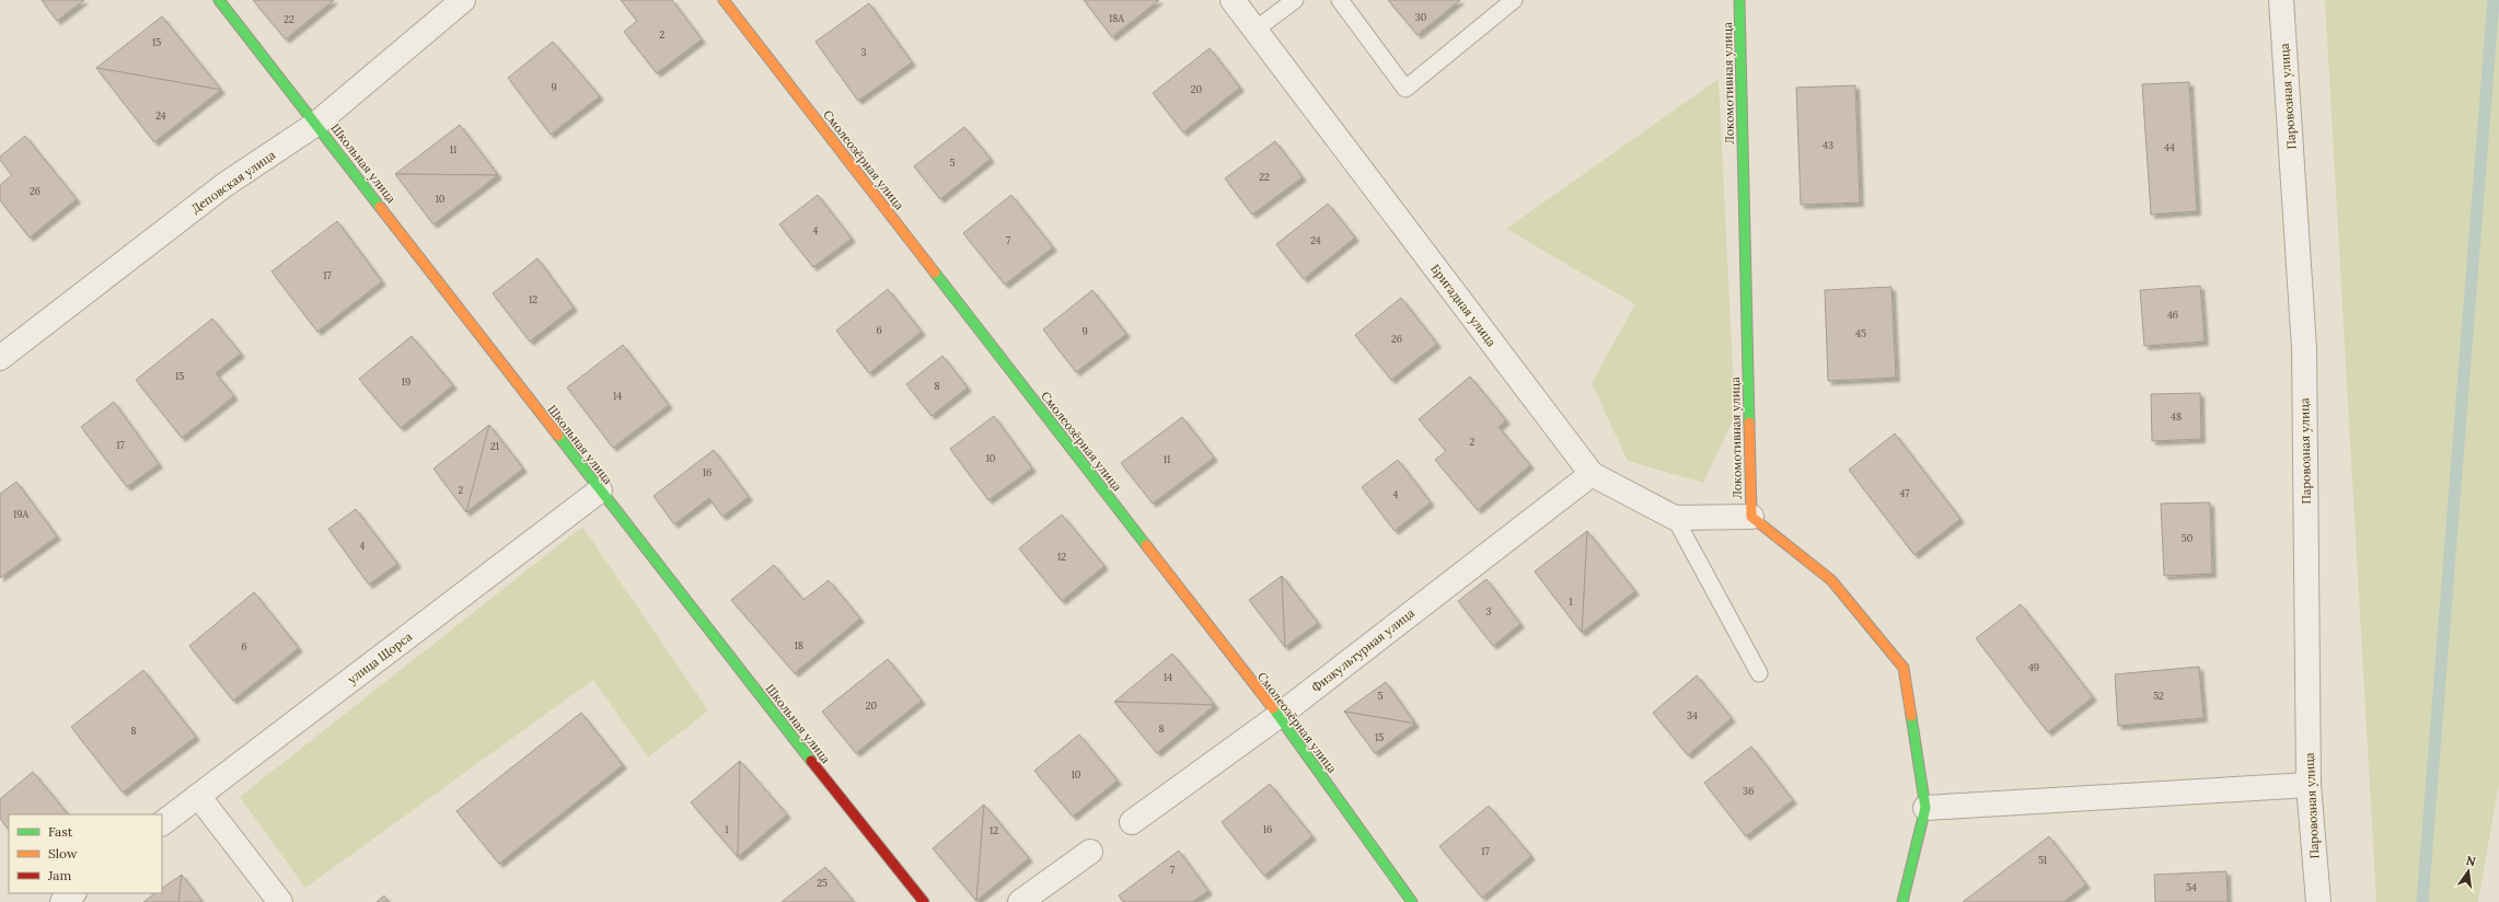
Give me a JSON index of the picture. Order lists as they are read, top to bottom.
{
  "streets": {
    "street": [
      "Локомотивная улица",
      "Паровозная улица",
      "Смолеозёрная улица",
      "Школьная улица",
      "Деповская улица",
      "Бригадная улица",
      "Физкультурная улица",
      "улица Щорса"
    ]
  },
  "crossings": [
    ["Локомотивная улица", "Бригадная улица"],
    ["Смолеозёрная улица", "Физкультурная улица"],
    ["Школьная улица", "Деповская улица"],
    ["Школьная улица", "улица Щорса"],
    ["Бригадная улица", "Физкультурная улица"]
  ],
  "house_numbers": [
    "30",
    "18А",
    "22",
    "2",
    "15",
    "3",
    "9",
    "20",
    "24",
    "43",
    "44",
    "11",
    "5",
    "22",
    "26",
    "10",
    "4",
    "7",
    "24",
    "17",
    "12",
    "46",
    "6",
    "9",
    "45",
    "26",
    "15",
    "19",
    "8",
    "14",
    "48",
    "2",
    "17",
    "21",
    "10",
    "11",
    "16",
    "2",
    "47",
    "4",
    "19А",
    "50",
    "4",
    "12",
    "1",
    "3",
    "18",
    "6",
    "49",
    "14",
    "5",
    "52",
    "20",
    "34",
    "8",
    "8",
    "15",
    "10",
    "36",
    "1",
    "16",
    "12",
    "17",
    "51",
    "7",
    "25",
    "54"
  ],
  "legend": ["Fast", "Slow", "Jam"],
  "north": "top"
}
